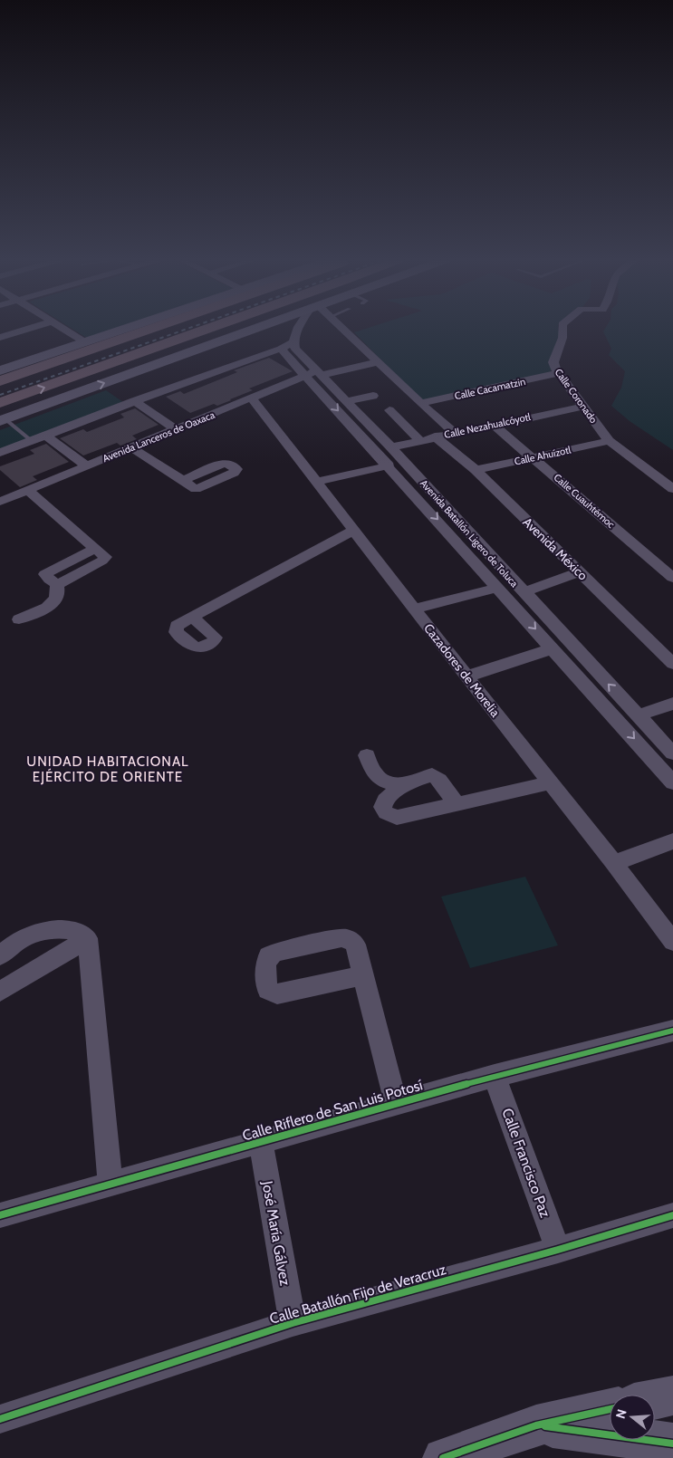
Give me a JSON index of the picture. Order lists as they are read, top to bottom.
{
  "streets": {
    "street": [
      "Calle Cacamatzin",
      "Calle Coronado",
      "Calle Nezahualcóyotl",
      "Avenida Lanceros de Oaxaca",
      "Calle Ahuízotl",
      "Calle Cuauhtémoc",
      "Avenida Batallón Ligero de Toluca",
      "Avenida México",
      "Cazadores de Morelia",
      "Calle Riflero de San Luis Potosí",
      "Calle Francisco Paz",
      "José María Gálvez",
      "Calle Batallón Fijo de Veracruz"
    ]
  },
  "crossings": [
    ["Calle Cacamatzin", "Calle Coronado"],
    ["Calle Coronado", "Calle Nezahualcóyotl"],
    ["Calle Coronado", "Calle Ahuízotl"],
    ["Calle Nezahualcóyotl", "Calle Cuauhtémoc"],
    ["Calle Nezahualcóyotl", "Avenida Batallón Ligero de Toluca"],
    ["Calle Nezahualcóyotl", "Avenida México"],
    ["Avenida Lanceros de Oaxaca", "Avenida Batallón Ligero de Toluca"],
    ["Avenida Lanceros de Oaxaca", "Cazadores de Morelia"],
    ["Calle Ahuízotl", "Calle Cuauhtémoc"],
    ["Calle Ahuízotl", "Avenida México"],
    ["Calle Riflero de San Luis Potosí", "Calle Francisco Paz"],
    ["Calle Riflero de San Luis Potosí", "José María Gálvez"],
    ["Calle Francisco Paz", "Calle Batallón Fijo de Veracruz"],
    ["José María Gálvez", "Calle Batallón Fijo de Veracruz"]
  ],
  "districts": ["UNIDAD HABITACIONAL EJÉRCITO DE ORIENTE"],
  "north": "left"
}
